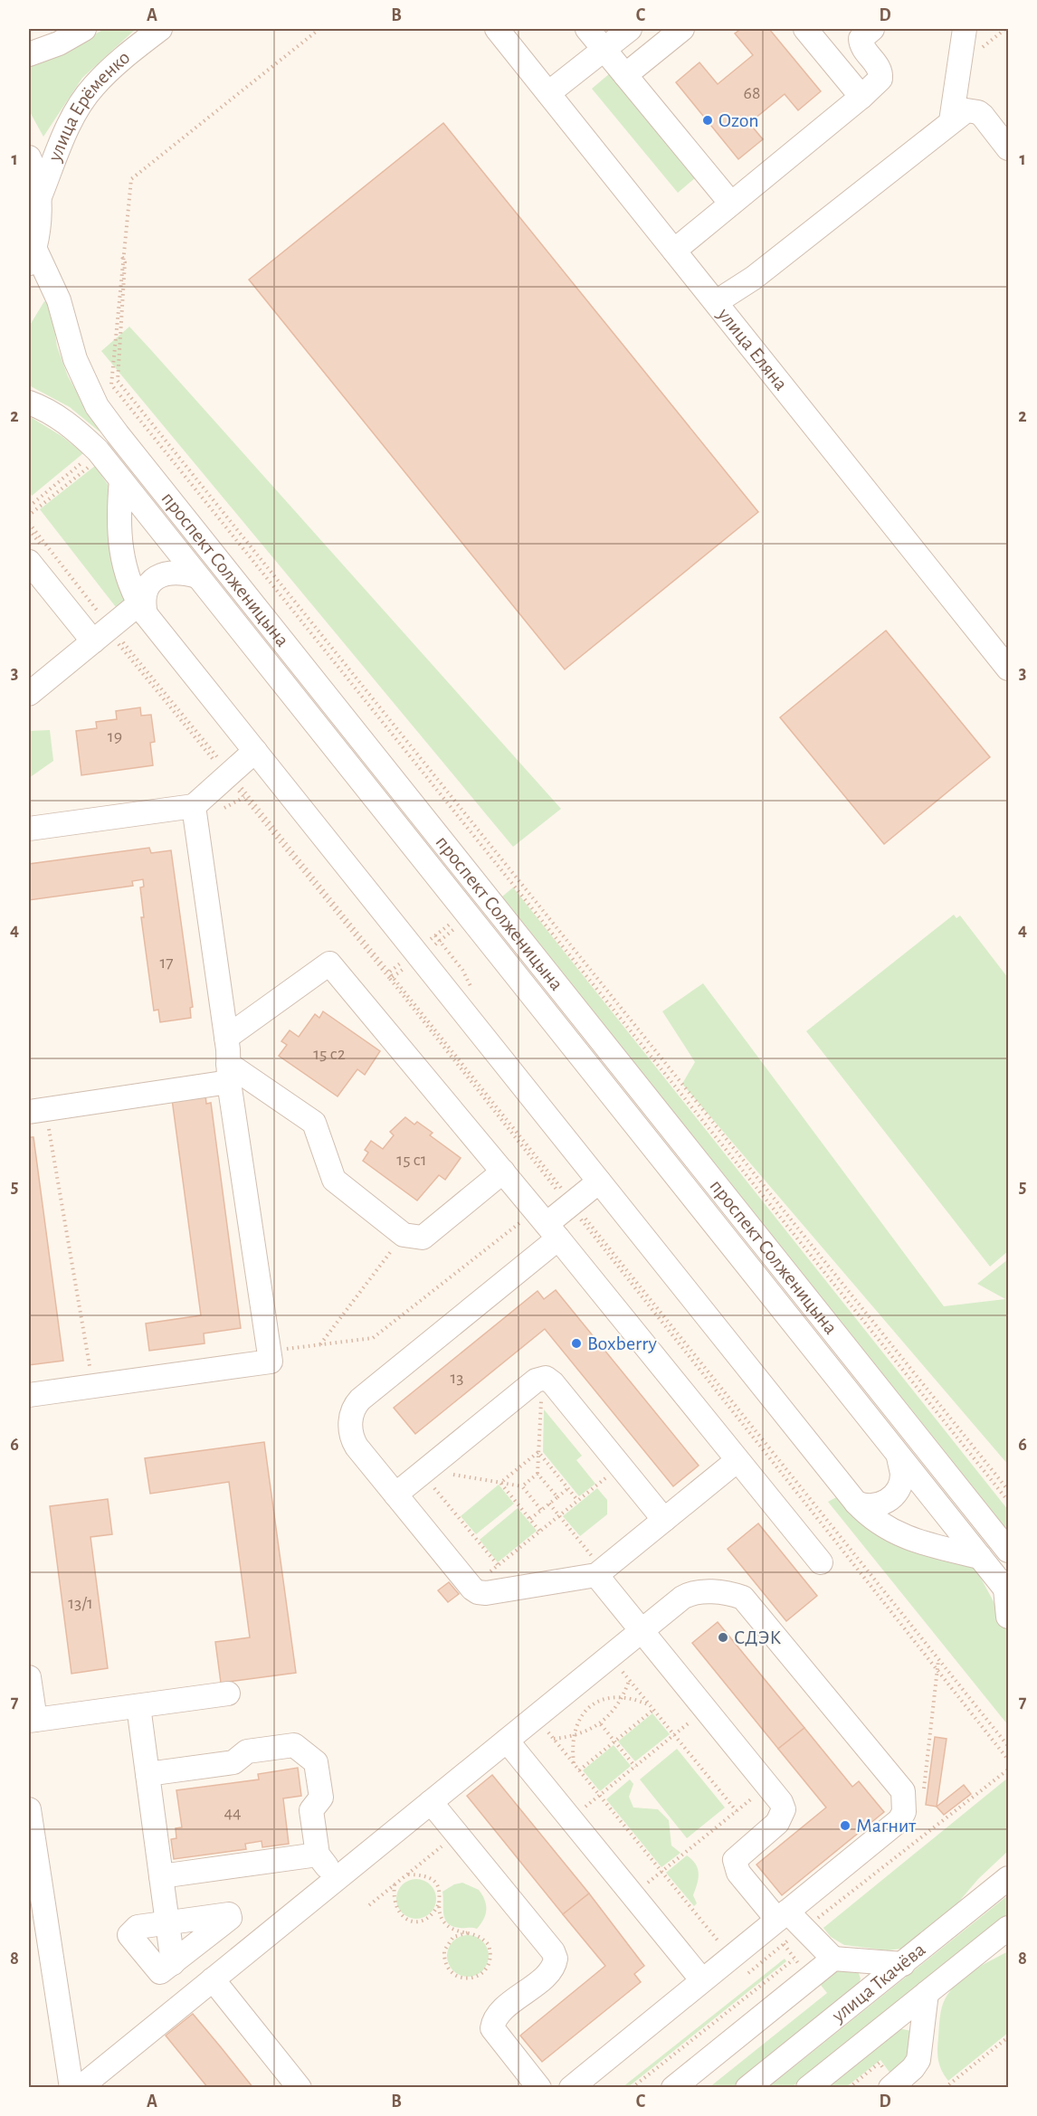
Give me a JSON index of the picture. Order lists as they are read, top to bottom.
{
  "streets": {
    "street": [
      "улица Ерёменко",
      "улица Еляна",
      "проспект Солженицына",
      "улица Ткачёва"
    ]
  },
  "places": [
    "Ozon",
    "Boxberry",
    "СДЭК",
    "Магнит"
  ],
  "house_numbers": [
    "68",
    "19",
    "17",
    "15 с2",
    "15 с1",
    "13",
    "13/1",
    "44"
  ],
  "grid": {
    "columns": [
      "A",
      "B",
      "C",
      "D"
    ],
    "rows": [
      "1",
      "2",
      "3",
      "4",
      "5",
      "6",
      "7",
      "8"
    ]
  }
}
